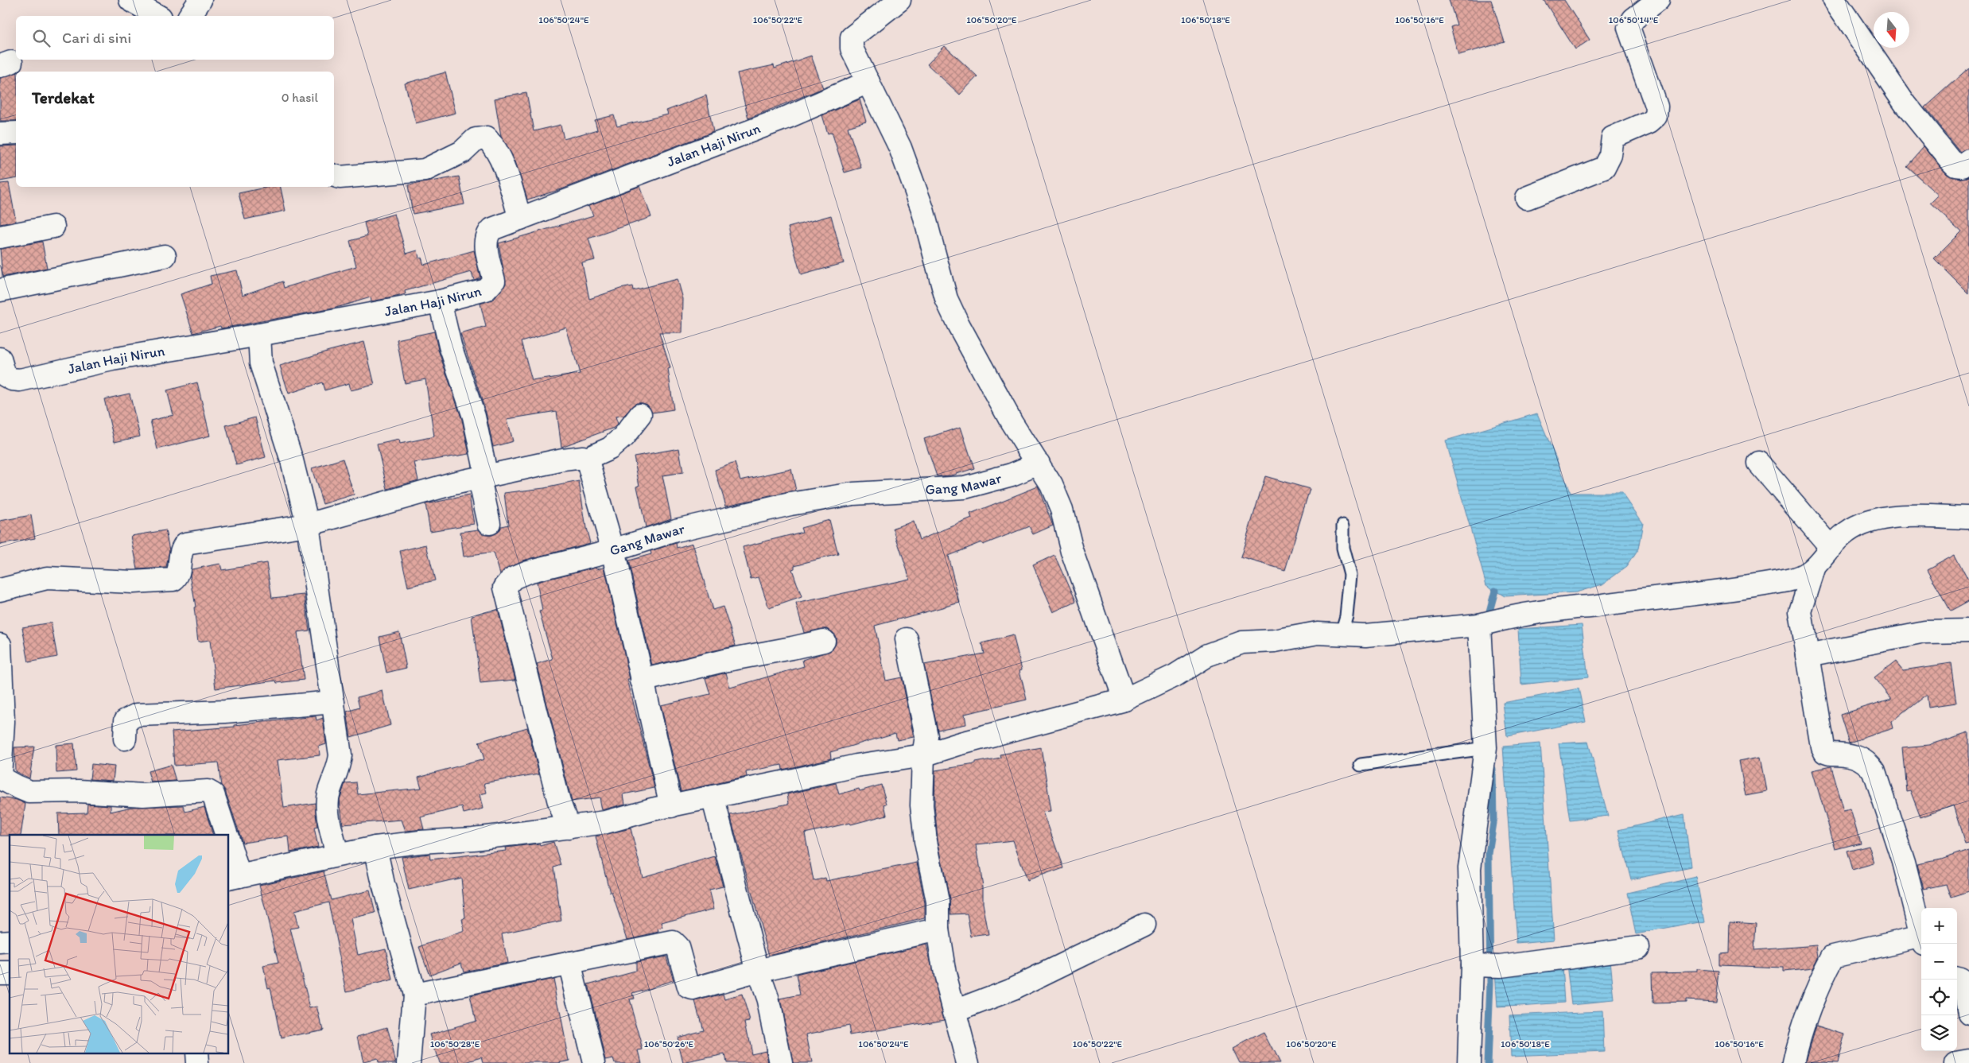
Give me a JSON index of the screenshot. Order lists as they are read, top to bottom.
{
  "streets": {
    "street": ["Jalan Haji Nirun", "Gang Mawar"]
  },
  "north": "bottom",
  "page": {
    "search": "Cari di sini",
    "heading": ["Terdekat", "0 hasil"],
    "map_buttons": ["+", "−"]
  },
  "coordinates": [
    "106°50'24\"E",
    "106°50'22\"E",
    "106°50'20\"E",
    "106°50'18\"E",
    "106°50'16\"E",
    "106°50'14\"E",
    "106°50'28\"E",
    "106°50'26\"E"
  ]
}
